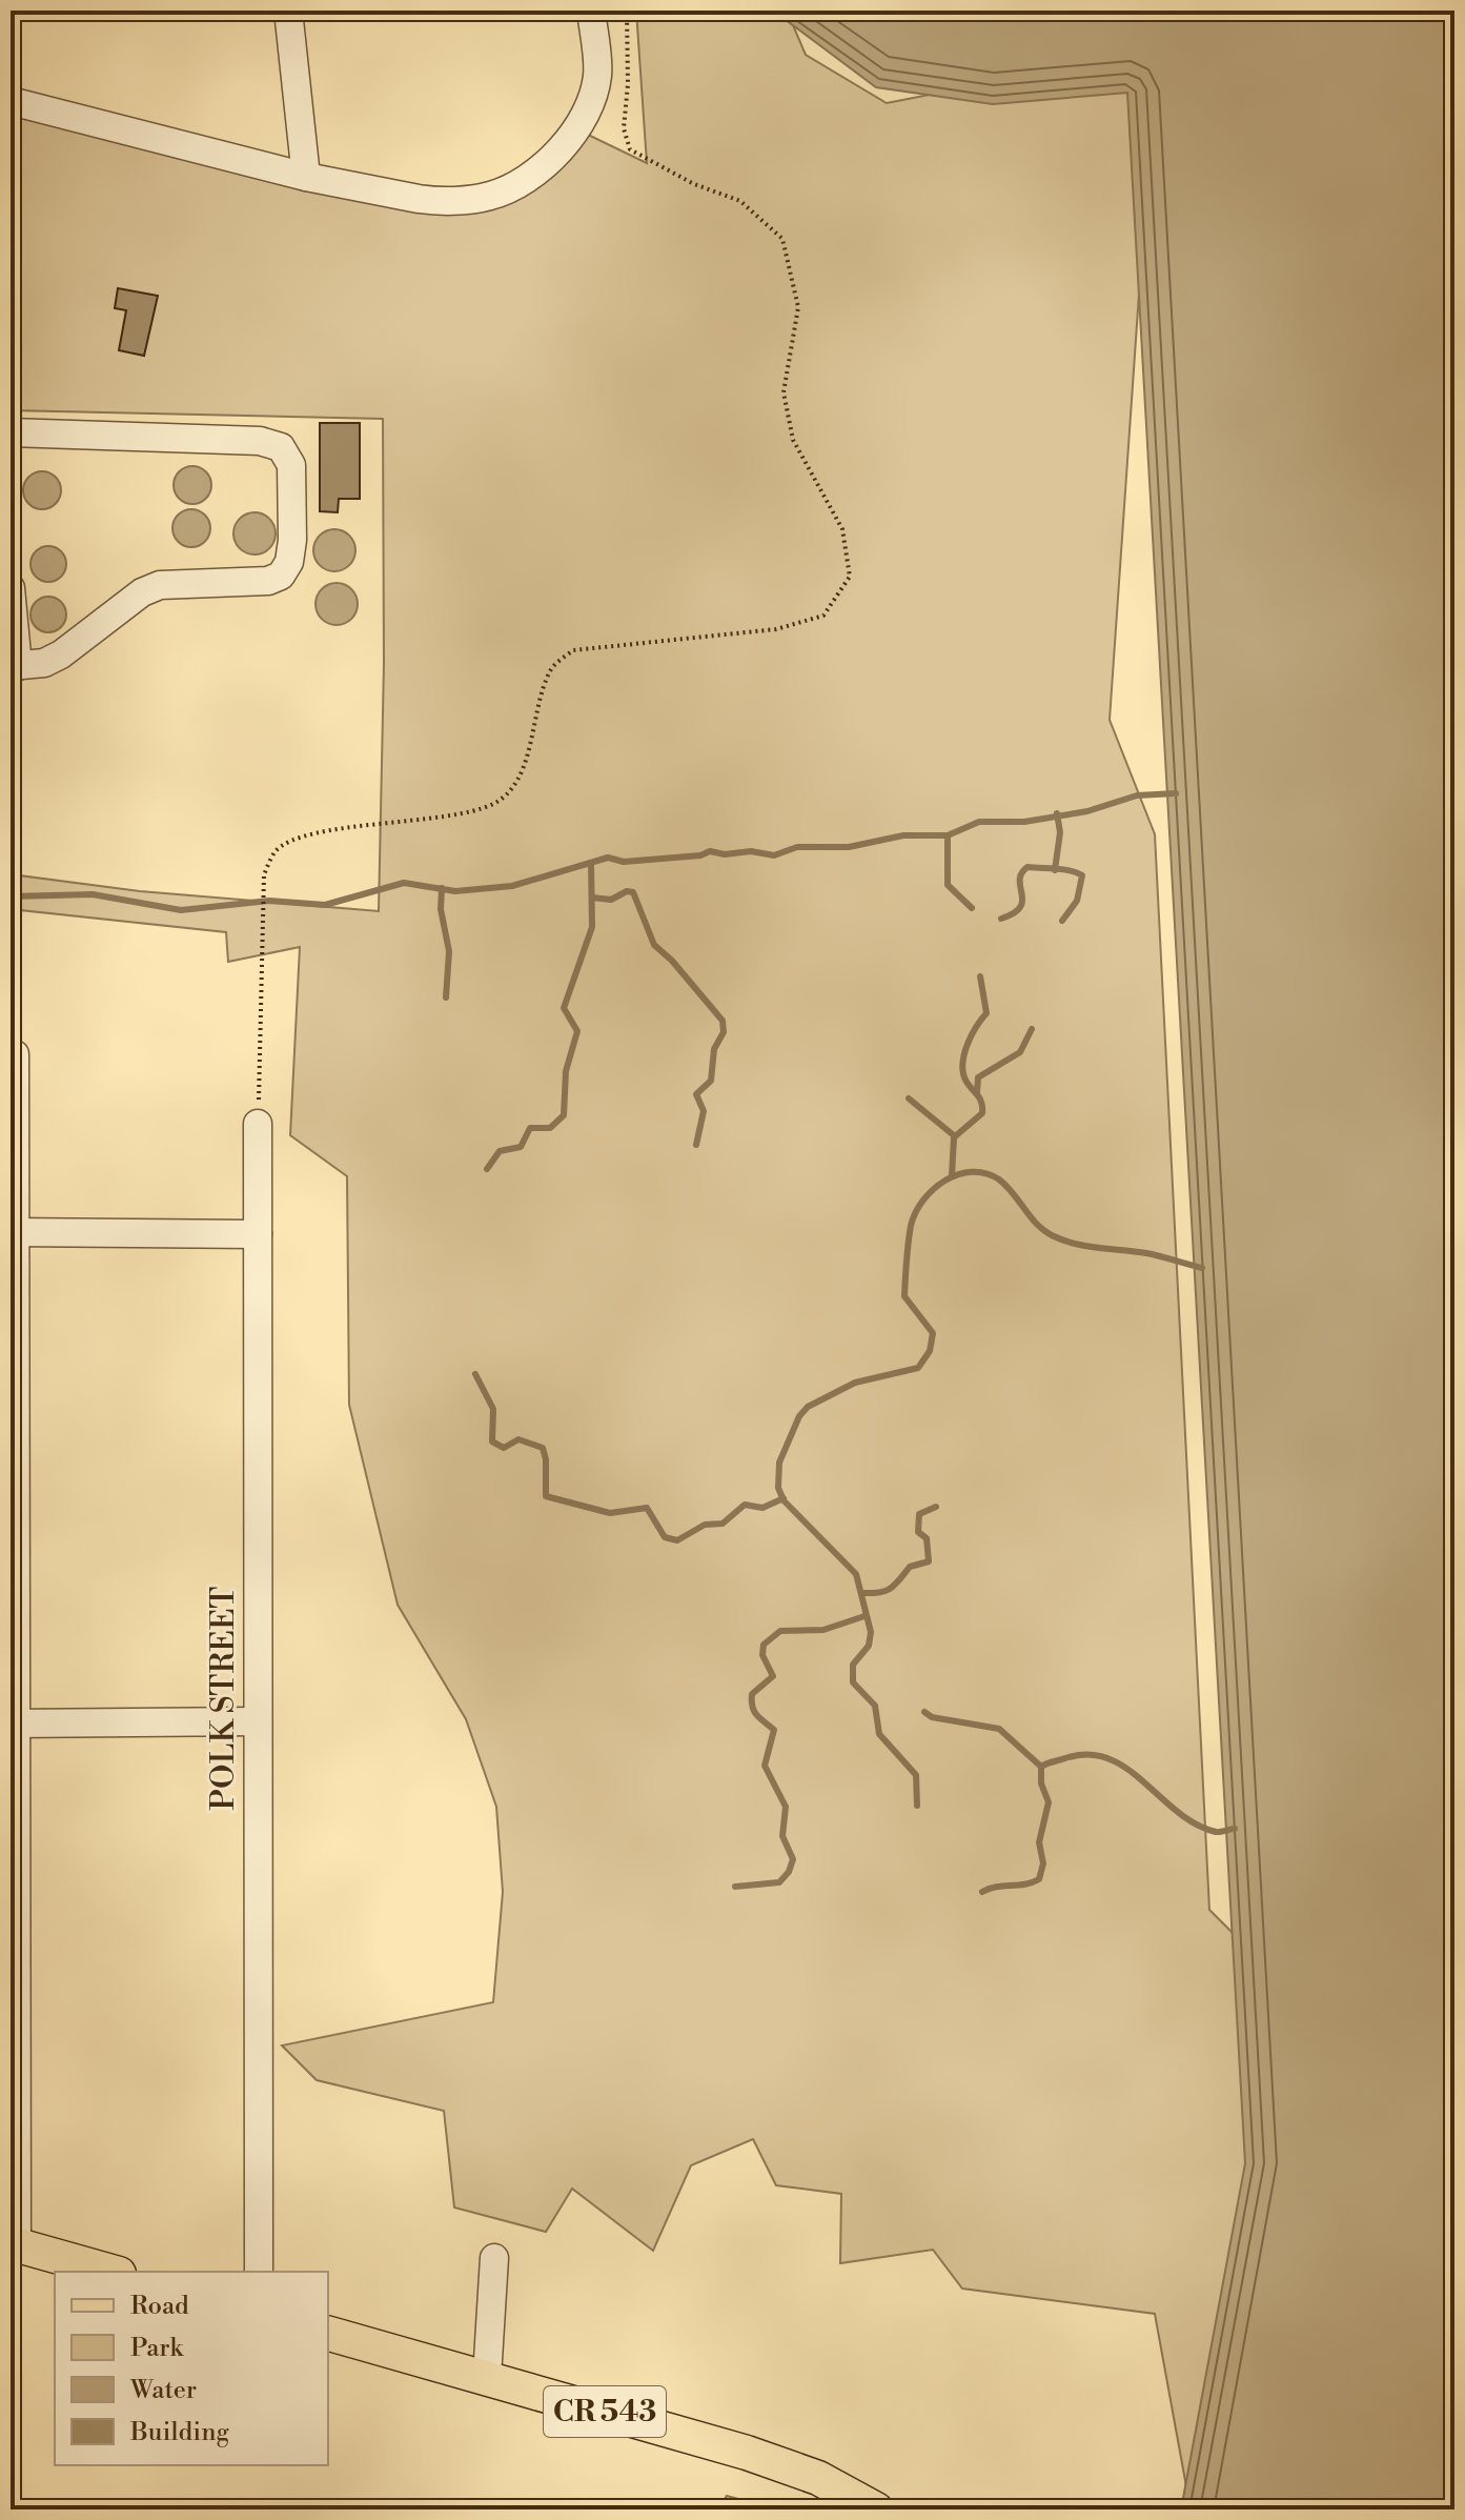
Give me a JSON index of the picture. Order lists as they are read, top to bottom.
{
  "streets": {
    "main road": ["CR 543"],
    "street": ["POLK STREET"]
  },
  "legend": [
    "Road",
    "Park",
    "Water",
    "Building"
  ]
}
